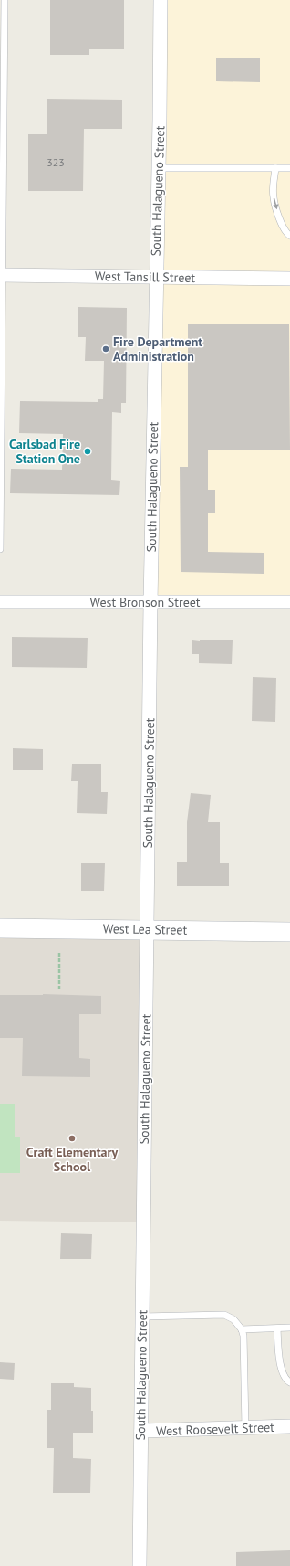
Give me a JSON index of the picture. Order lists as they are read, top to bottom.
{
  "streets": {
    "main road": ["West Lea Street"],
    "street": [
      "South Halagueno Street",
      "West Tansill Street",
      "West Bronson Street",
      "West Roosevelt Street"
    ]
  },
  "crossings": [
    ["South Halagueno Street", "West Tansill Street"],
    ["South Halagueno Street", "West Bronson Street"],
    ["South Halagueno Street", "West Lea Street"],
    ["South Halagueno Street", "West Roosevelt Street"]
  ],
  "places": ["Fire Department Administration", "Carlsbad Fire Station One", "Craft Elementary School"],
  "house_numbers": ["323"]
}
